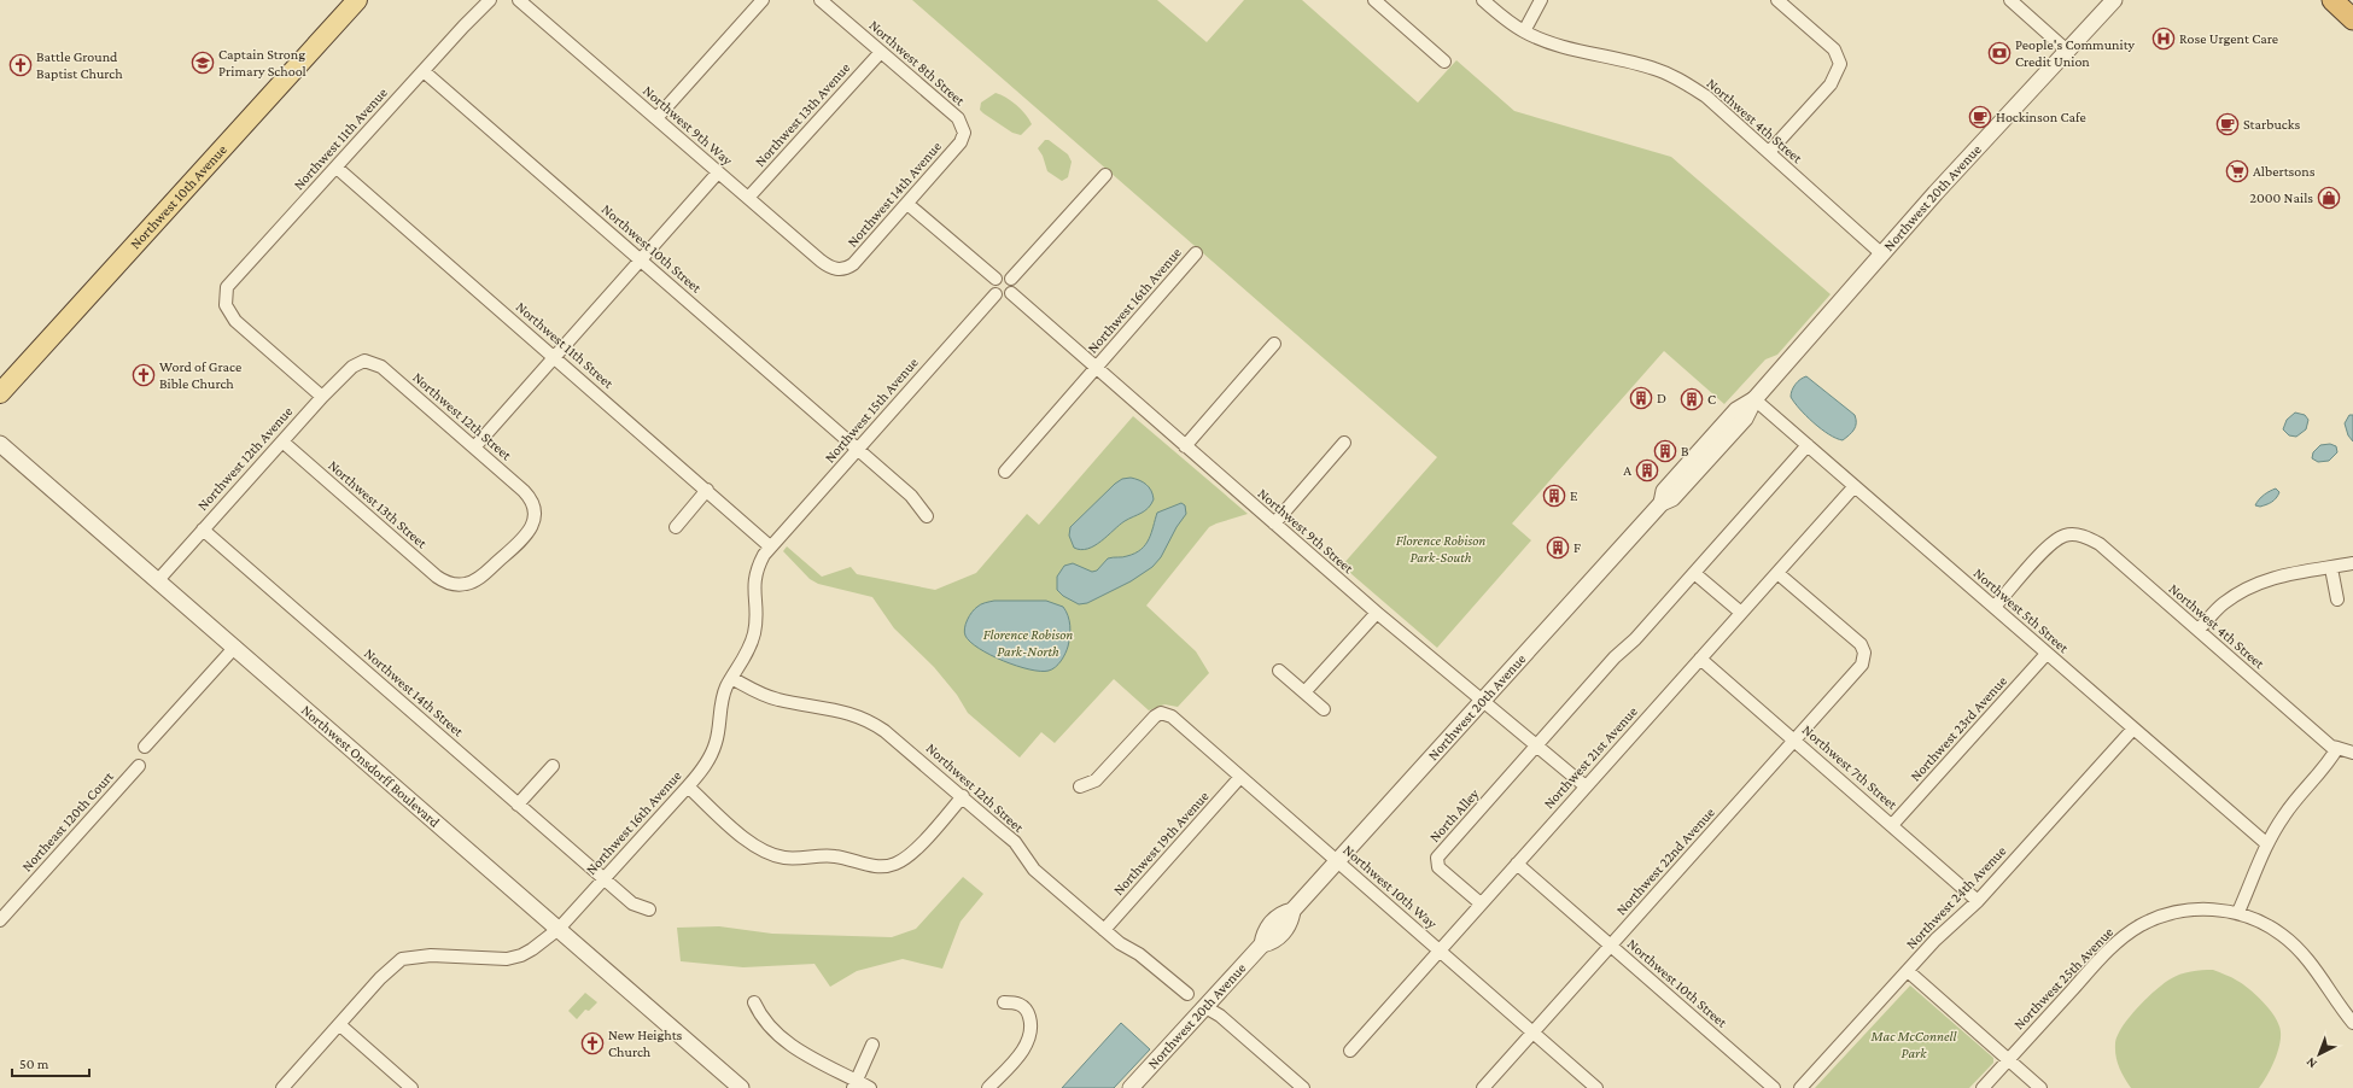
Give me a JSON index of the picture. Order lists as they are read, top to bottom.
{
  "streets": {
    "main road": ["Northwest 10th Avenue"],
    "street": [
      "Northwest 8th Street",
      "Northwest 13th Avenue",
      "Northwest 4th Street",
      "Northwest 9th Way",
      "Northwest 11th Avenue",
      "Northwest 14th Avenue",
      "Northwest 20th Avenue",
      "Northwest 10th Street",
      "Northwest 16th Avenue",
      "Northwest 11th Street",
      "Northwest 15th Avenue",
      "Northwest 12th Street",
      "Northwest 12th Avenue",
      "Northwest 13th Street",
      "Northwest 9th Street",
      "Northwest 5th Street",
      "Northwest 14th Street",
      "Northwest 23rd Avenue",
      "Northwest 21st Avenue",
      "Northwest Onsdorff Boulevard",
      "Northwest 7th Street",
      "North Alley",
      "Northeast 120th Court",
      "Northwest 19th Avenue",
      "Northwest 22nd Avenue",
      "Northwest 10th Way",
      "Northwest 24th Avenue",
      "Northwest 25th Avenue"
    ]
  },
  "crossings": [
    ["Northwest 8th Street", "Northwest 13th Avenue"],
    ["Northwest 8th Street", "Northwest 14th Avenue"],
    ["Northwest 13th Avenue", "Northwest 9th Way"],
    ["Northwest 4th Street", "Northwest 20th Avenue"],
    ["Northwest 4th Street", "Northwest 5th Street"],
    ["Northwest 9th Way", "Northwest 14th Avenue"],
    ["Northwest 11th Avenue", "Northwest 10th Street"],
    ["Northwest 11th Avenue", "Northwest 11th Street"],
    ["Northwest 11th Avenue", "Northwest 12th Avenue"],
    ["Northwest 20th Avenue", "Northwest 9th Street"],
    ["Northwest 20th Avenue", "Northwest 5th Street"],
    ["Northwest 20th Avenue", "Northwest 10th Way"],
    ["Northwest 10th Street", "Northwest 15th Avenue"],
    ["Northwest 10th Street", "Northwest 21st Avenue"],
    ["Northwest 10th Street", "Northwest 22nd Avenue"],
    ["Northwest 16th Avenue", "Northwest 11th Street"],
    ["Northwest 16th Avenue", "Northwest 15th Avenue"],
    ["Northwest 16th Avenue", "Northwest 12th Street"],
    ["Northwest 16th Avenue", "Northwest 9th Street"],
    ["Northwest 16th Avenue", "Northwest 14th Street"],
    ["Northwest 16th Avenue", "Northwest Onsdorff Boulevard"],
    ["Northwest 11th Street", "Northwest 15th Avenue"],
    ["Northwest 15th Avenue", "Northwest 9th Street"],
    ["Northwest 12th Street", "Northwest 12th Avenue"],
    ["Northwest 12th Street", "Northwest 13th Street"],
    ["Northwest 12th Street", "Northwest 19th Avenue"],
    ["Northwest 12th Avenue", "Northwest 13th Street"],
    ["Northwest 12th Avenue", "Northwest 14th Street"],
    ["Northwest 12th Avenue", "Northwest Onsdorff Boulevard"],
    ["Northwest 9th Street", "Northwest 21st Avenue"],
    ["Northwest 9th Street", "North Alley"],
    ["Northwest 5th Street", "Northwest 23rd Avenue"],
    ["Northwest 5th Street", "Northwest 21st Avenue"],
    ["Northwest 5th Street", "North Alley"],
    ["Northwest 5th Street", "Northwest 24th Avenue"],
    ["Northwest 23rd Avenue", "Northwest 7th Street"],
    ["Northwest 21st Avenue", "Northwest 7th Street"],
    ["Northwest 21st Avenue", "North Alley"],
    ["Northwest 21st Avenue", "Northwest 22nd Avenue"],
    ["Northwest 21st Avenue", "Northwest 10th Way"],
    ["Northwest 7th Street", "Northwest 22nd Avenue"],
    ["Northwest 7th Street", "Northwest 24th Avenue"],
    ["Northwest 19th Avenue", "Northwest 10th Way"],
    ["Northwest 22nd Avenue", "Northwest 10th Way"]
  ],
  "parks": ["Florence Robison Park-South", "Florence Robison Park-North", "Mac McConnell Park"],
  "places": {
    "hospital": ["Rose Urgent Care"],
    "bank": ["People's Community Credit Union"],
    "school or university": ["Captain Strong Primary School"],
    "church": ["Battle Ground Baptist Church", "Word of Grace Bible Church", "New Heights Church"],
    "cafe": ["Hockinson Cafe", "Starbucks"],
    "supermarket": ["Albertsons"],
    "shop": ["2000 Nails"],
    "building": [
      "D",
      "C",
      "B",
      "A",
      "E",
      "F"
    ]
  },
  "scale_bar": "50 m",
  "north": "bottom left"
}
